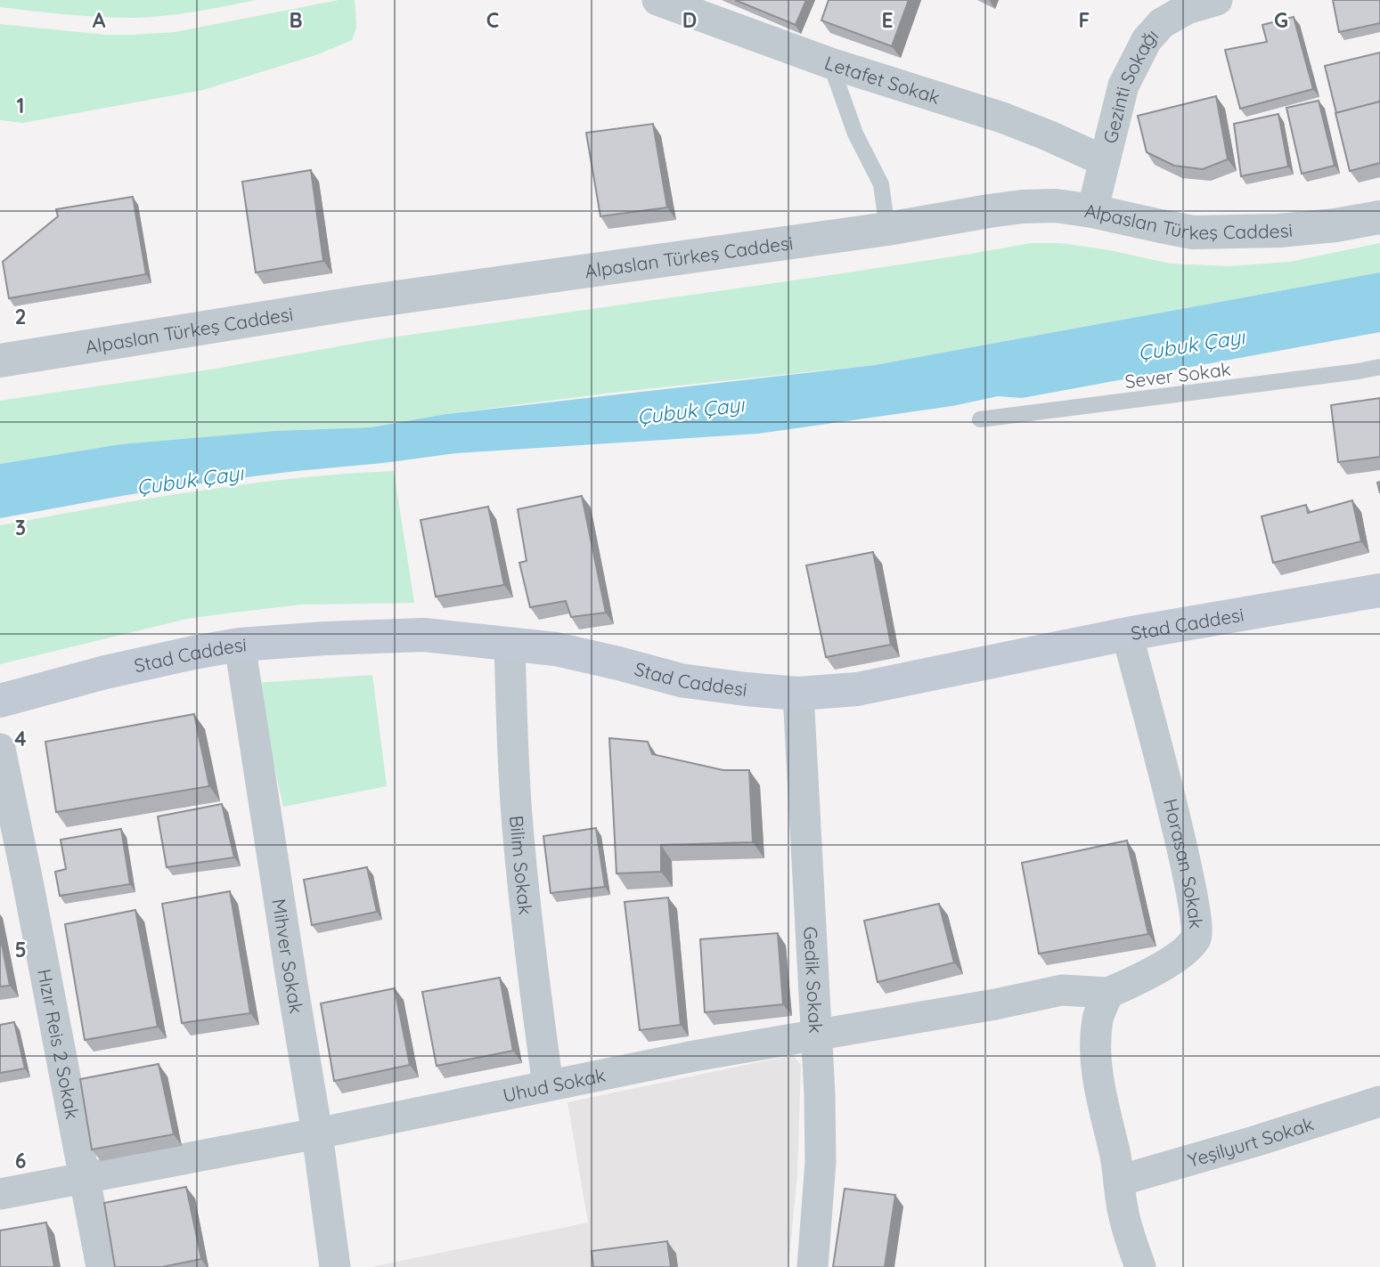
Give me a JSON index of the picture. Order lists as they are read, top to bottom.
{
  "streets": {
    "main road": ["Stad Caddesi"],
    "street": [
      "Letafet Sokak",
      "Gezinti Sokağı",
      "Alpaslan Türkeş Caddesi",
      "Horasan Sokak",
      "Bilim Sokak",
      "Mihver Sokak",
      "Gedik Sokak",
      "Hızır Reis 2 Sokak",
      "Uhud Sokak",
      "Yeşilyurt Sokak"
    ],
    "lane": ["Sever Sokak"]
  },
  "crossings": [
    ["Letafet Sokak", "Gezinti Sokağı"],
    ["Gezinti Sokağı", "Alpaslan Türkeş Caddesi"],
    ["Stad Caddesi", "Horasan Sokak"],
    ["Stad Caddesi", "Bilim Sokak"],
    ["Stad Caddesi", "Mihver Sokak"],
    ["Stad Caddesi", "Gedik Sokak"],
    ["Horasan Sokak", "Uhud Sokak"],
    ["Bilim Sokak", "Uhud Sokak"],
    ["Mihver Sokak", "Uhud Sokak"],
    ["Gedik Sokak", "Uhud Sokak"],
    ["Hızır Reis 2 Sokak", "Uhud Sokak"]
  ],
  "water": ["Çubuk Çayı"],
  "grid": {
    "columns": [
      "A",
      "B",
      "C",
      "D",
      "E",
      "F",
      "G"
    ],
    "rows": [
      "1",
      "2",
      "3",
      "4",
      "5",
      "6"
    ]
  }
}
